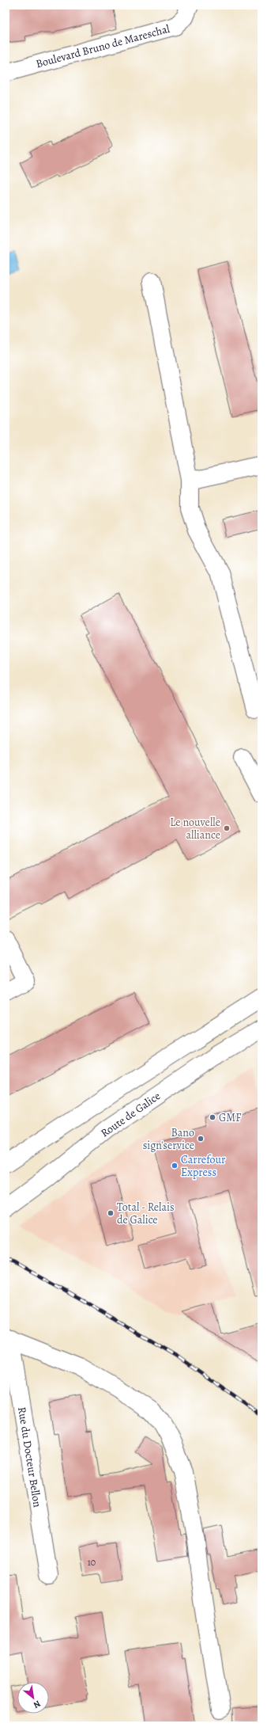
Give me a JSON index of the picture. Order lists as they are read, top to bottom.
{
  "streets": {
    "street": ["Boulevard Bruno de Mareschal", "Route de Galice", "Rue du Docteur Bellon"]
  },
  "places": [
    "Le nouvelle alliance",
    "GMF",
    "Bano sign'service",
    "Carrefour Express",
    "Total - Relais de Galice"
  ],
  "house_numbers": ["10"],
  "north": "bottom right"
}
